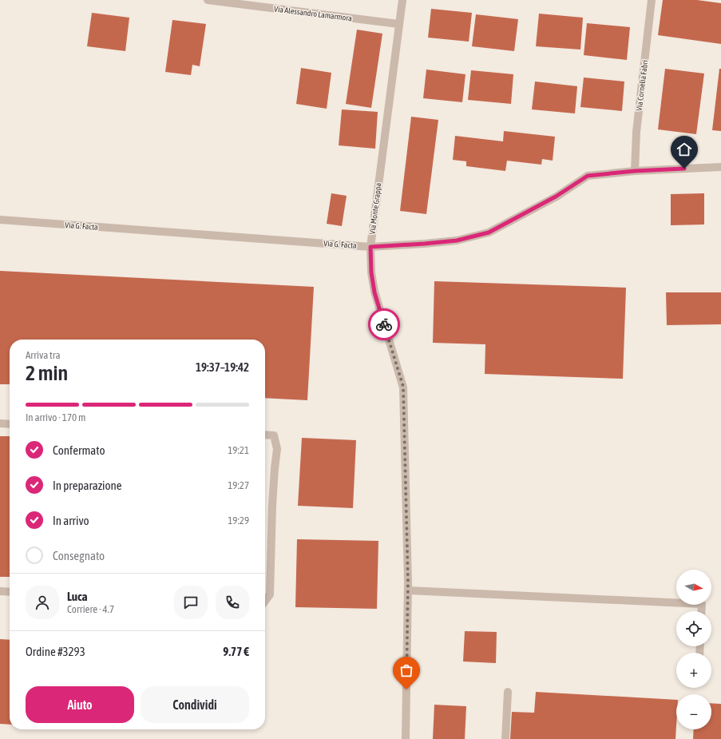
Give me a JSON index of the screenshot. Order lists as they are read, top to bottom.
{
  "streets": {
    "street": [
      "Via Alessandro Lamarmora",
      "Via Cornelia Fabri",
      "Via Monte Grappa",
      "Via G. Facta"
    ]
  },
  "crossings": [
    ["Via Alessandro Lamarmora", "Via Monte Grappa"],
    ["Via Cornelia Fabri", "Via G. Facta"],
    ["Via Monte Grappa", "Via G. Facta"]
  ],
  "north": "right",
  "page": {
    "heading": ["2 min", "Arriva tra", "19:37–19:42"],
    "panel": [
      "Luca",
      "Corriere · 4.7",
      "Ordine #3293",
      "9.77 €"
    ],
    "bar": "In arrivo · 170 m",
    "list": [
      ["Confermato", "19:21"],
      ["In preparazione", "19:27"],
      ["In arrivo", "19:29"],
      "Consegnato"
    ],
    "map_buttons": ["+", "−"],
    "buttons": ["Aiuto", "Condividi"]
  }
}
